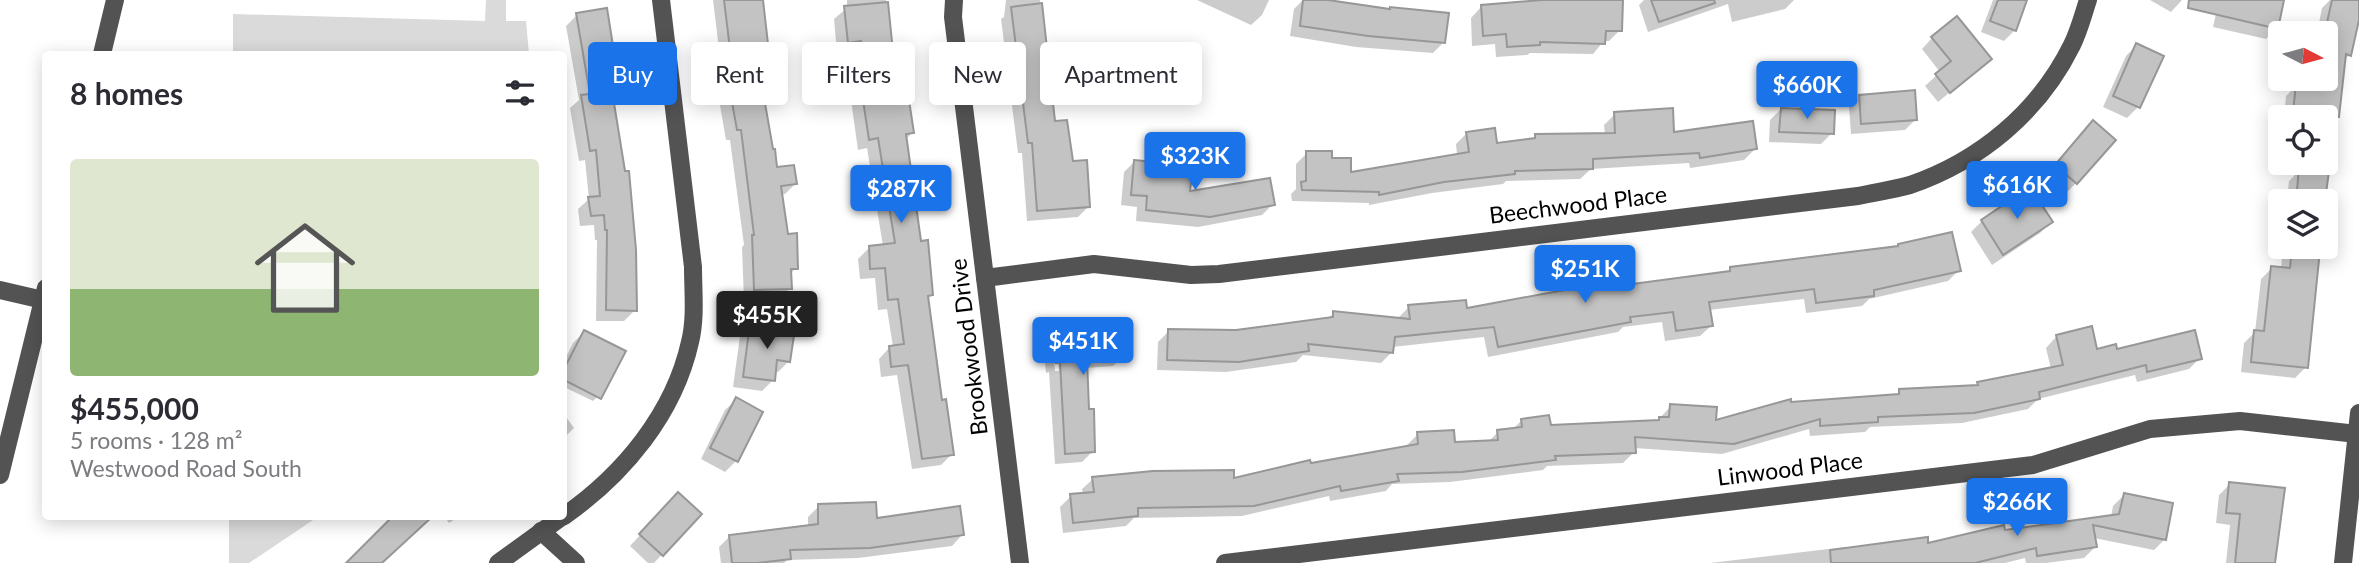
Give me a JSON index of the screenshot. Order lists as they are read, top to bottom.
{
  "streets": {
    "street": ["Beechwood Place", "Brookwood Drive", "Linwood Place"]
  },
  "crossings": [
    ["Beechwood Place", "Brookwood Drive"]
  ],
  "north": "right",
  "page": {
    "chip": [
      "Buy",
      "Rent",
      "Filters",
      "New",
      "Apartment"
    ],
    "heading": "8 homes",
    "price": [
      "$660K",
      "$323K",
      "$616K",
      "$287K",
      "$251K",
      "$455K",
      "$451K",
      "$266K"
    ],
    "list": [
      {
        "name": "$455,000",
        "note": "5 rooms · 128 m² · Westwood Road South"
      }
    ]
  }
}
